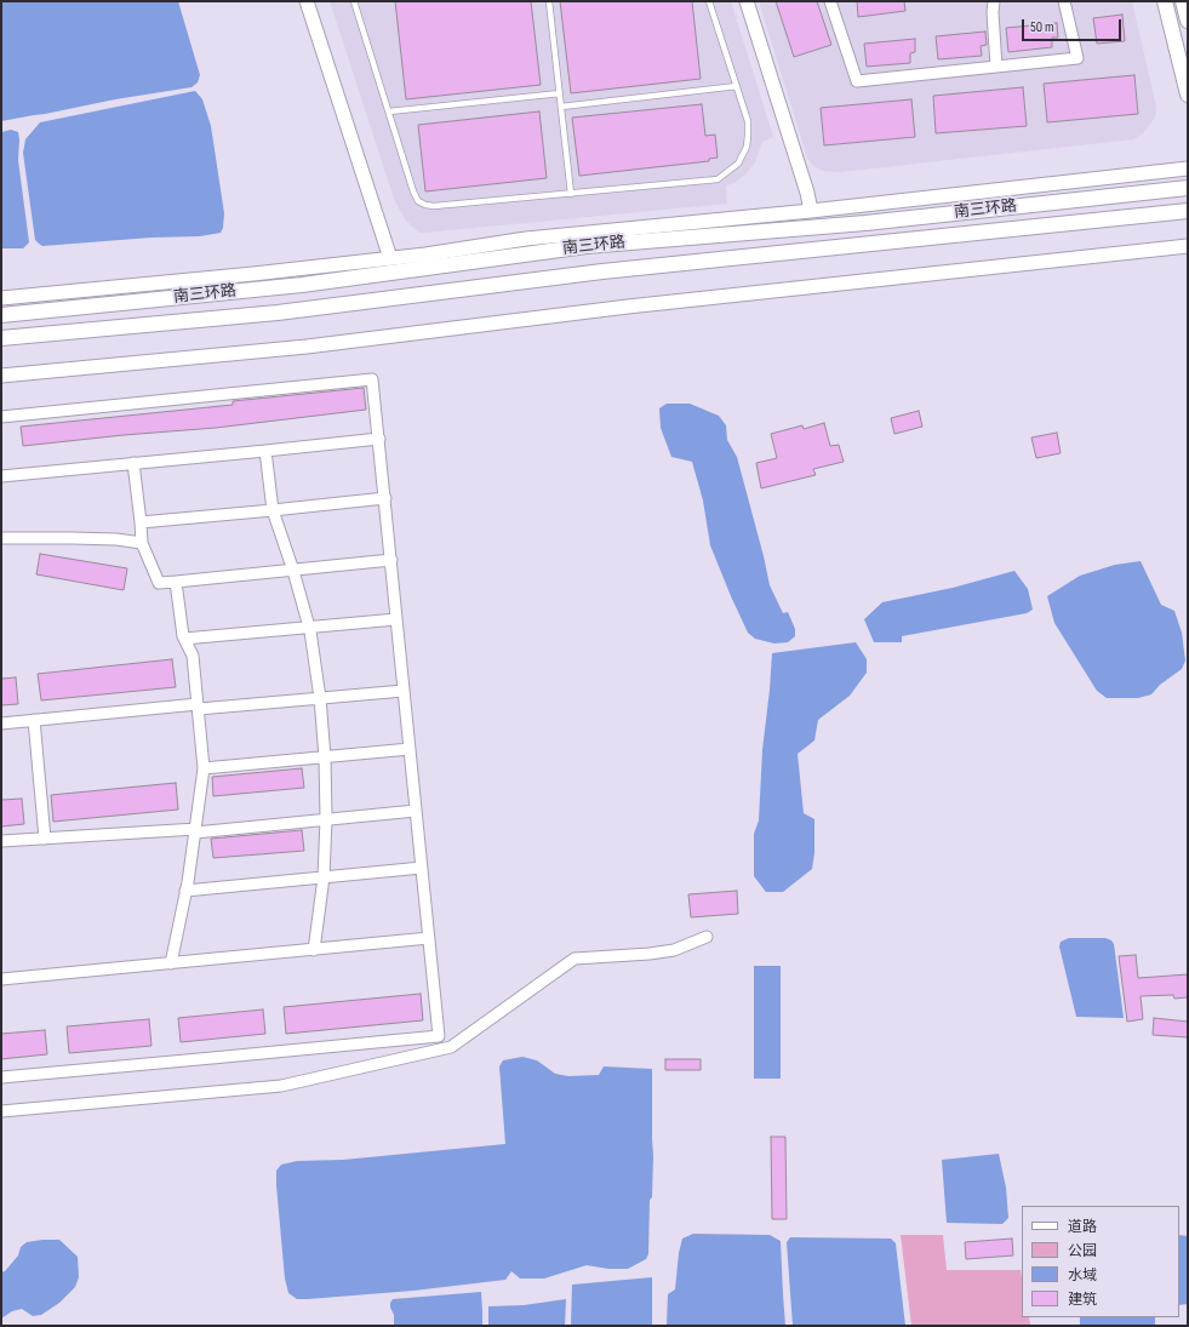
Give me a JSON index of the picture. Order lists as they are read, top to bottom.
{
  "streets": {
    "main road": ["南三环路"]
  },
  "legend": [
    "道路",
    "公园",
    "水域",
    "建筑"
  ],
  "scale_bar": "50 m"
}
